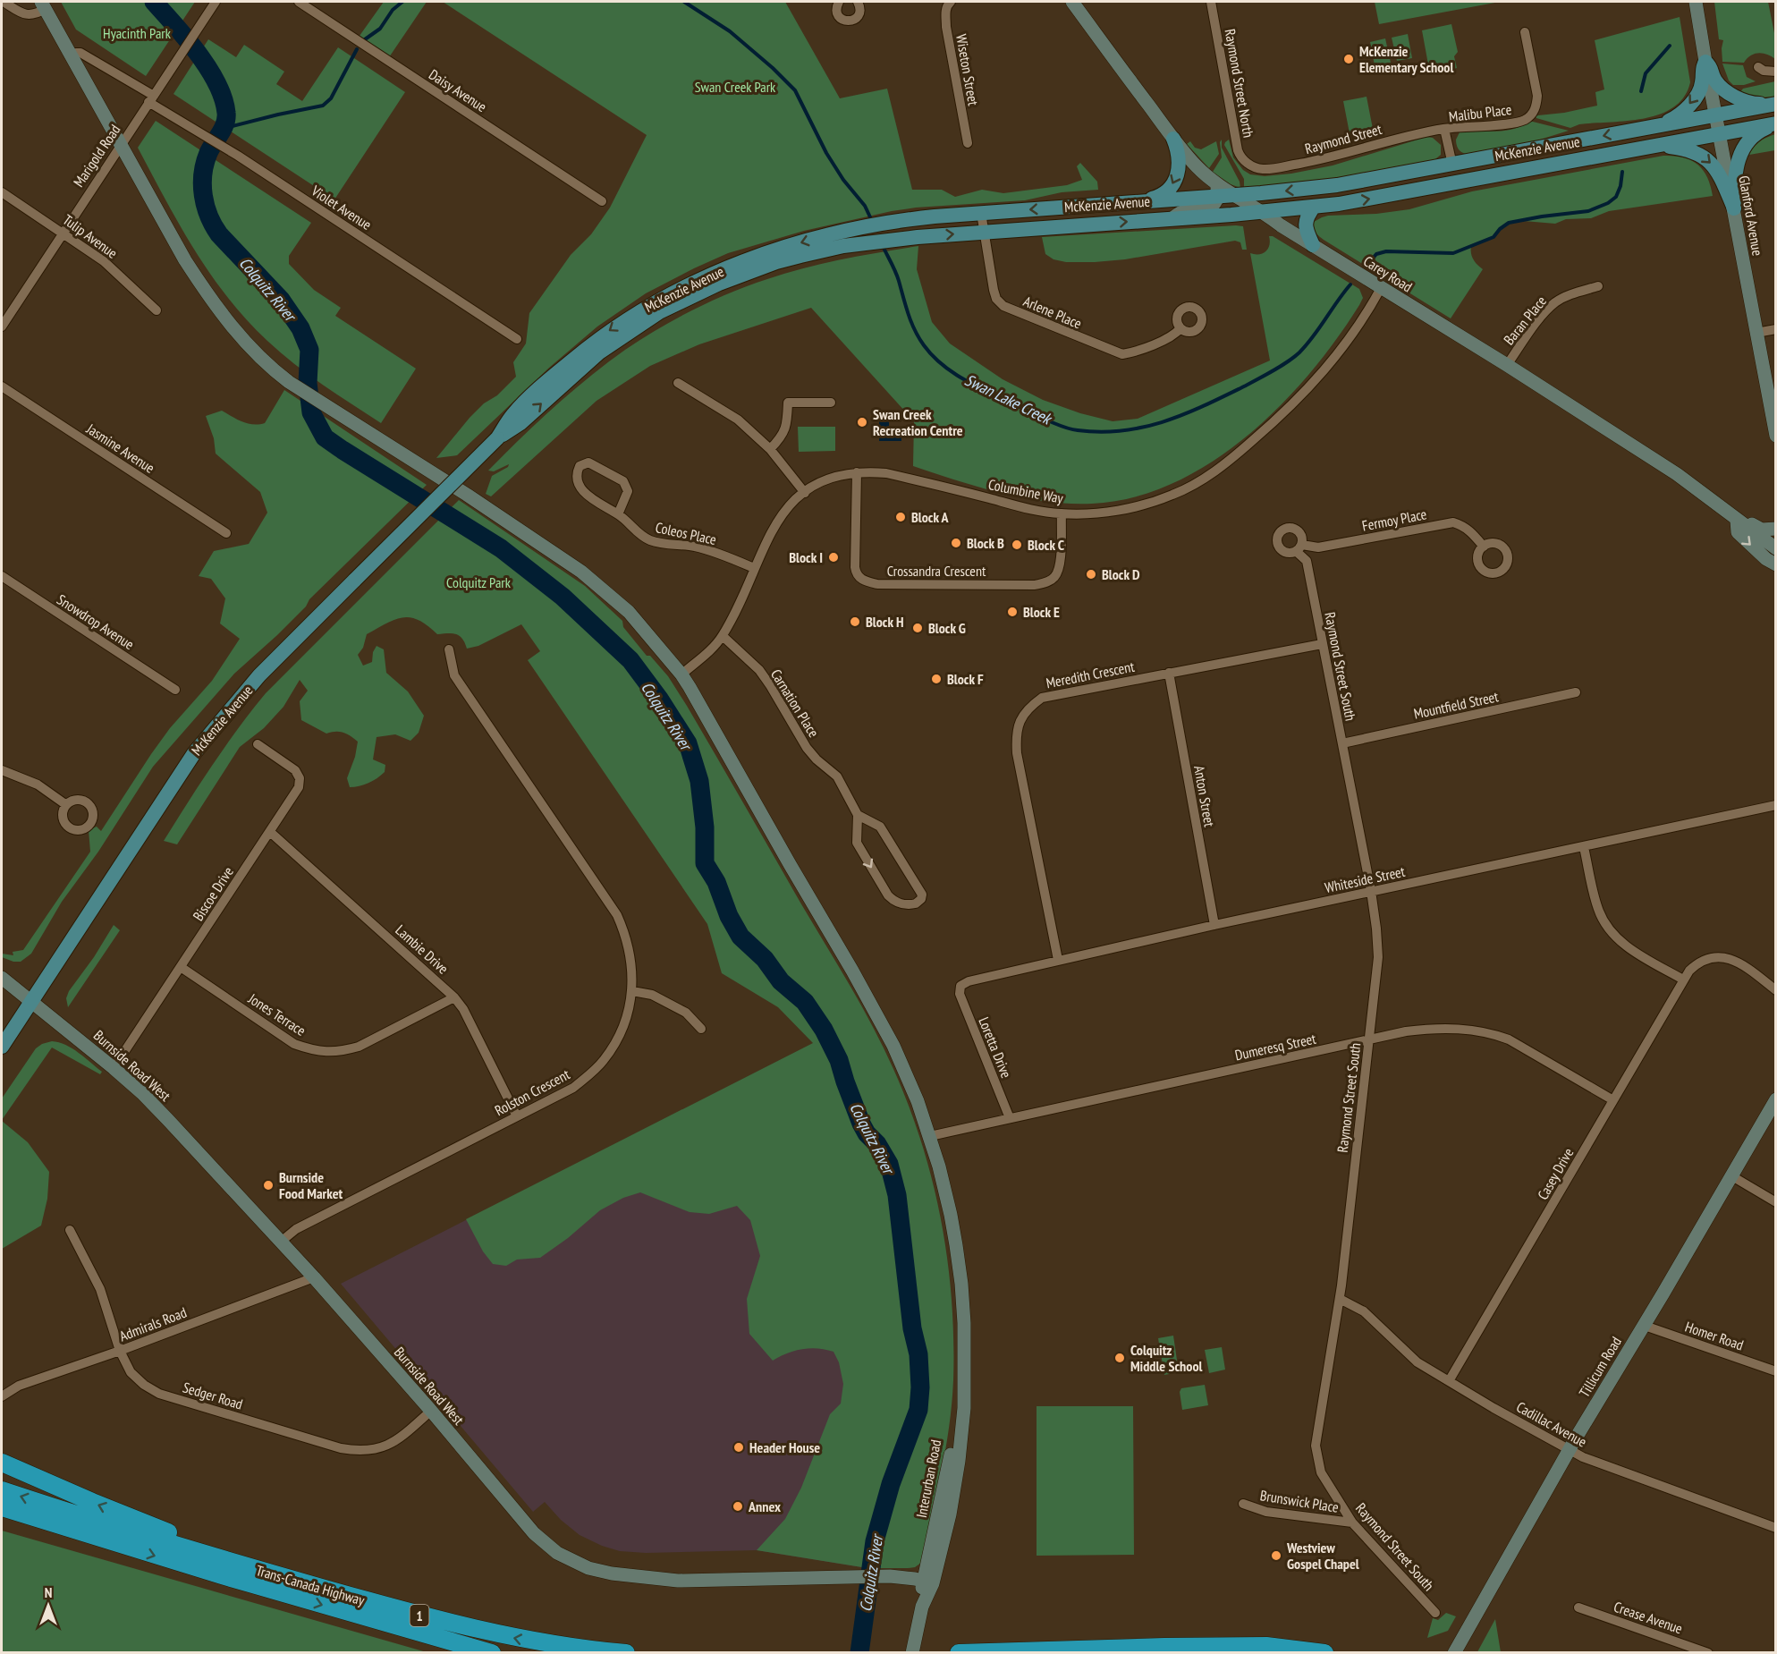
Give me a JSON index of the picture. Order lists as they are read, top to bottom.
{
  "streets": {
    "highway": ["Trans-Canada Highway", "1"],
    "main road": [
      "McKenzie Avenue",
      "Glanford Avenue",
      "Carey Road",
      "Burnside Road West",
      "Tillicum Road",
      "Interurban Road"
    ],
    "street": [
      "Wiseton Street",
      "Raymond Street North",
      "Daisy Avenue",
      "Malibu Place",
      "Raymond Street",
      "Marigold Road",
      "Violet Avenue",
      "Tulip Avenue",
      "Arlene Place",
      "Baran Place",
      "Jasmine Avenue",
      "Columbine Way",
      "Fermoy Place",
      "Coleos Place",
      "Crossandra Crescent",
      "Snowdrop Avenue",
      "Raymond Street South",
      "Meredith Crescent",
      "Carnation Place",
      "Mountfield Street",
      "Anton Street",
      "Whiteside Street",
      "Biscoe Drive",
      "Lambie Drive",
      "Jones Terrace",
      "Dumeresq Street",
      "Loretta Drive",
      "Rolston Crescent",
      "Casey Drive",
      "Admirals Road",
      "Homer Road",
      "Sedger Road",
      "Cadillac Avenue",
      "Brunswick Place",
      "Crease Avenue"
    ]
  },
  "crossings": [
    ["Raymond Street North", "Raymond Street"],
    ["Malibu Place", "Raymond Street"],
    ["Malibu Place", "McKenzie Avenue"],
    ["McKenzie Avenue", "Glanford Avenue"],
    ["McKenzie Avenue", "Carey Road"],
    ["McKenzie Avenue", "Arlene Place"],
    ["McKenzie Avenue", "Burnside Road West"],
    ["Marigold Road", "Violet Avenue"],
    ["Marigold Road", "Tulip Avenue"],
    ["Carey Road", "Baran Place"],
    ["Carey Road", "Columbine Way"],
    ["Columbine Way", "Coleos Place"],
    ["Columbine Way", "Crossandra Crescent"],
    ["Columbine Way", "Carnation Place"],
    ["Fermoy Place", "Raymond Street South"],
    ["Raymond Street South", "Meredith Crescent"],
    ["Raymond Street South", "Mountfield Street"],
    ["Raymond Street South", "Whiteside Street"],
    ["Raymond Street South", "Dumeresq Street"],
    ["Raymond Street South", "Cadillac Avenue"],
    ["Raymond Street South", "Brunswick Place"],
    ["Meredith Crescent", "Anton Street"],
    ["Meredith Crescent", "Whiteside Street"],
    ["Anton Street", "Whiteside Street"],
    ["Whiteside Street", "Loretta Drive"],
    ["Biscoe Drive", "Lambie Drive"],
    ["Biscoe Drive", "Jones Terrace"],
    ["Biscoe Drive", "Burnside Road West"],
    ["Lambie Drive", "Jones Terrace"],
    ["Lambie Drive", "Rolston Crescent"],
    ["Dumeresq Street", "Loretta Drive"],
    ["Dumeresq Street", "Casey Drive"],
    ["Burnside Road West", "Rolston Crescent"],
    ["Burnside Road West", "Admirals Road"],
    ["Burnside Road West", "Sedger Road"],
    ["Burnside Road West", "Interurban Road"],
    ["Casey Drive", "Cadillac Avenue"],
    ["Admirals Road", "Sedger Road"],
    ["Homer Road", "Tillicum Road"],
    ["Tillicum Road", "Cadillac Avenue"]
  ],
  "water": ["Colquitz River", "Swan Lake Creek"],
  "parks": ["Hyacinth Park", "Swan Creek Park", "Colquitz Park"],
  "places": [
    "McKenzie Elementary School",
    "Swan Creek Recreation Centre",
    "Block A",
    "Block B",
    "Block C",
    "Block I",
    "Block D",
    "Block E",
    "Block H",
    "Block G",
    "Block F",
    "Burnside Food Market",
    "Colquitz Middle School",
    "Header House",
    "Annex",
    "Westview Gospel Chapel"
  ],
  "north": "top"
}
